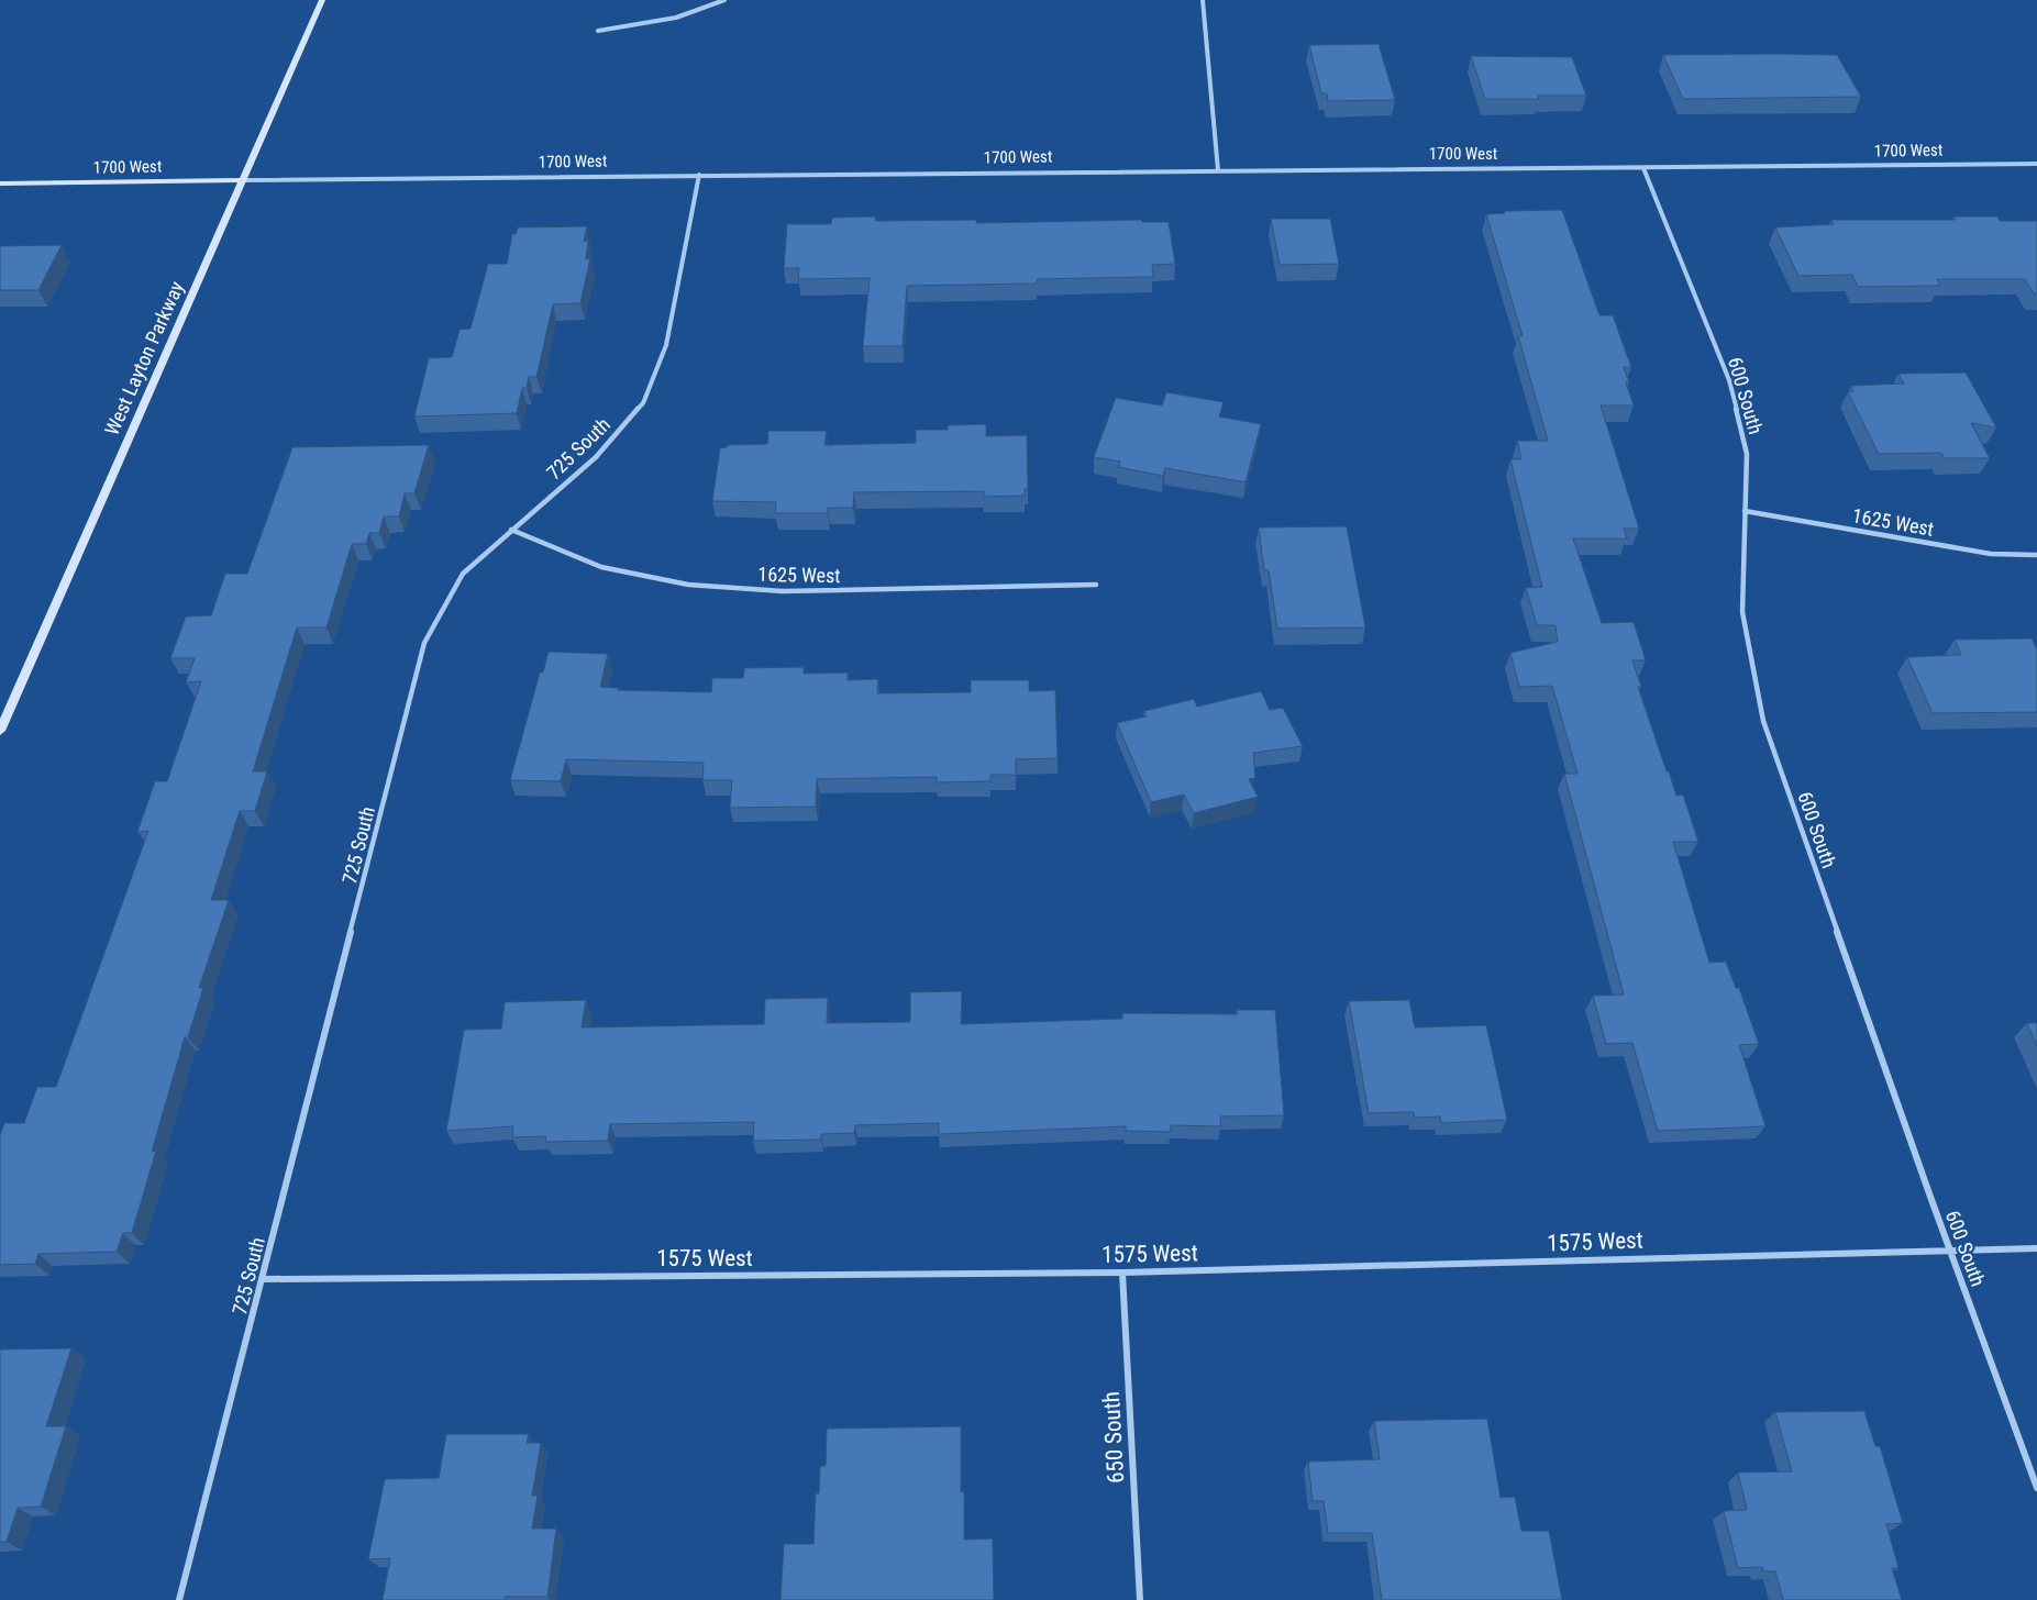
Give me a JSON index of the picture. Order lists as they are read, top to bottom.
{
  "streets": {
    "main road": ["1700 West", "West Layton Parkway"],
    "street": [
      "600 South",
      "725 South",
      "1625 West",
      "1575 West",
      "650 South"
    ]
  },
  "crossings": [
    ["1700 West", "West Layton Parkway"],
    ["1700 West", "600 South"],
    ["1700 West", "725 South"],
    ["600 South", "1625 West"],
    ["600 South", "1575 West"],
    ["725 South", "1625 West"],
    ["725 South", "1575 West"],
    ["1575 West", "650 South"]
  ]
}
